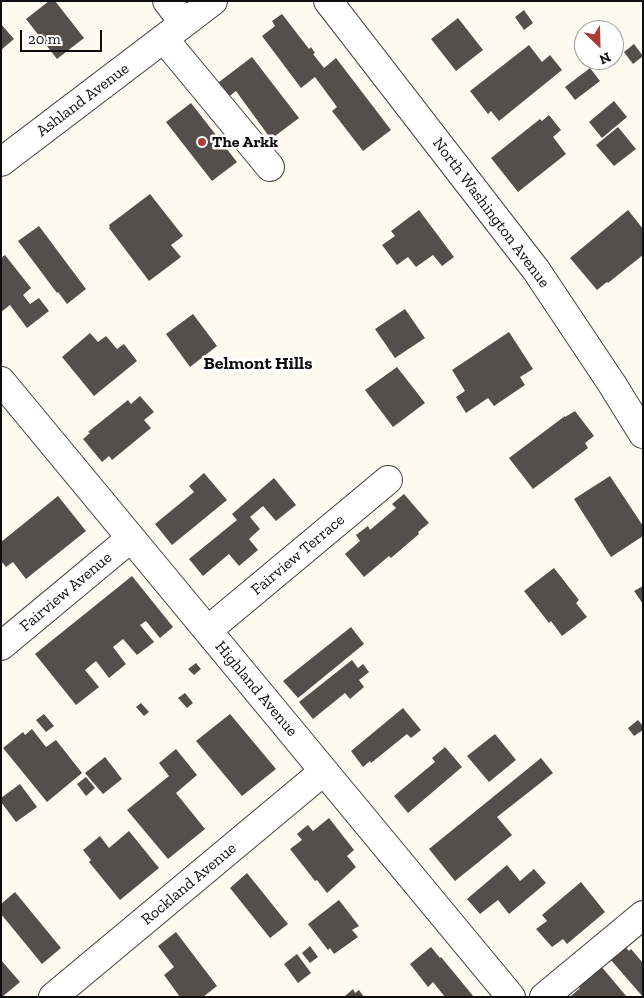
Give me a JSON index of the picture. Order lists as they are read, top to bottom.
{
  "streets": {
    "street": [
      "Ashland Avenue",
      "North Washington Avenue",
      "Fairview Terrace",
      "Fairview Avenue",
      "Highland Avenue",
      "Rockland Avenue"
    ]
  },
  "crossings": [
    ["Fairview Terrace", "Highland Avenue"],
    ["Fairview Avenue", "Highland Avenue"],
    ["Highland Avenue", "Rockland Avenue"]
  ],
  "districts": ["Belmont Hills"],
  "places": ["The Arkk"],
  "scale_bar": "20 m",
  "north": "bottom right"
}
